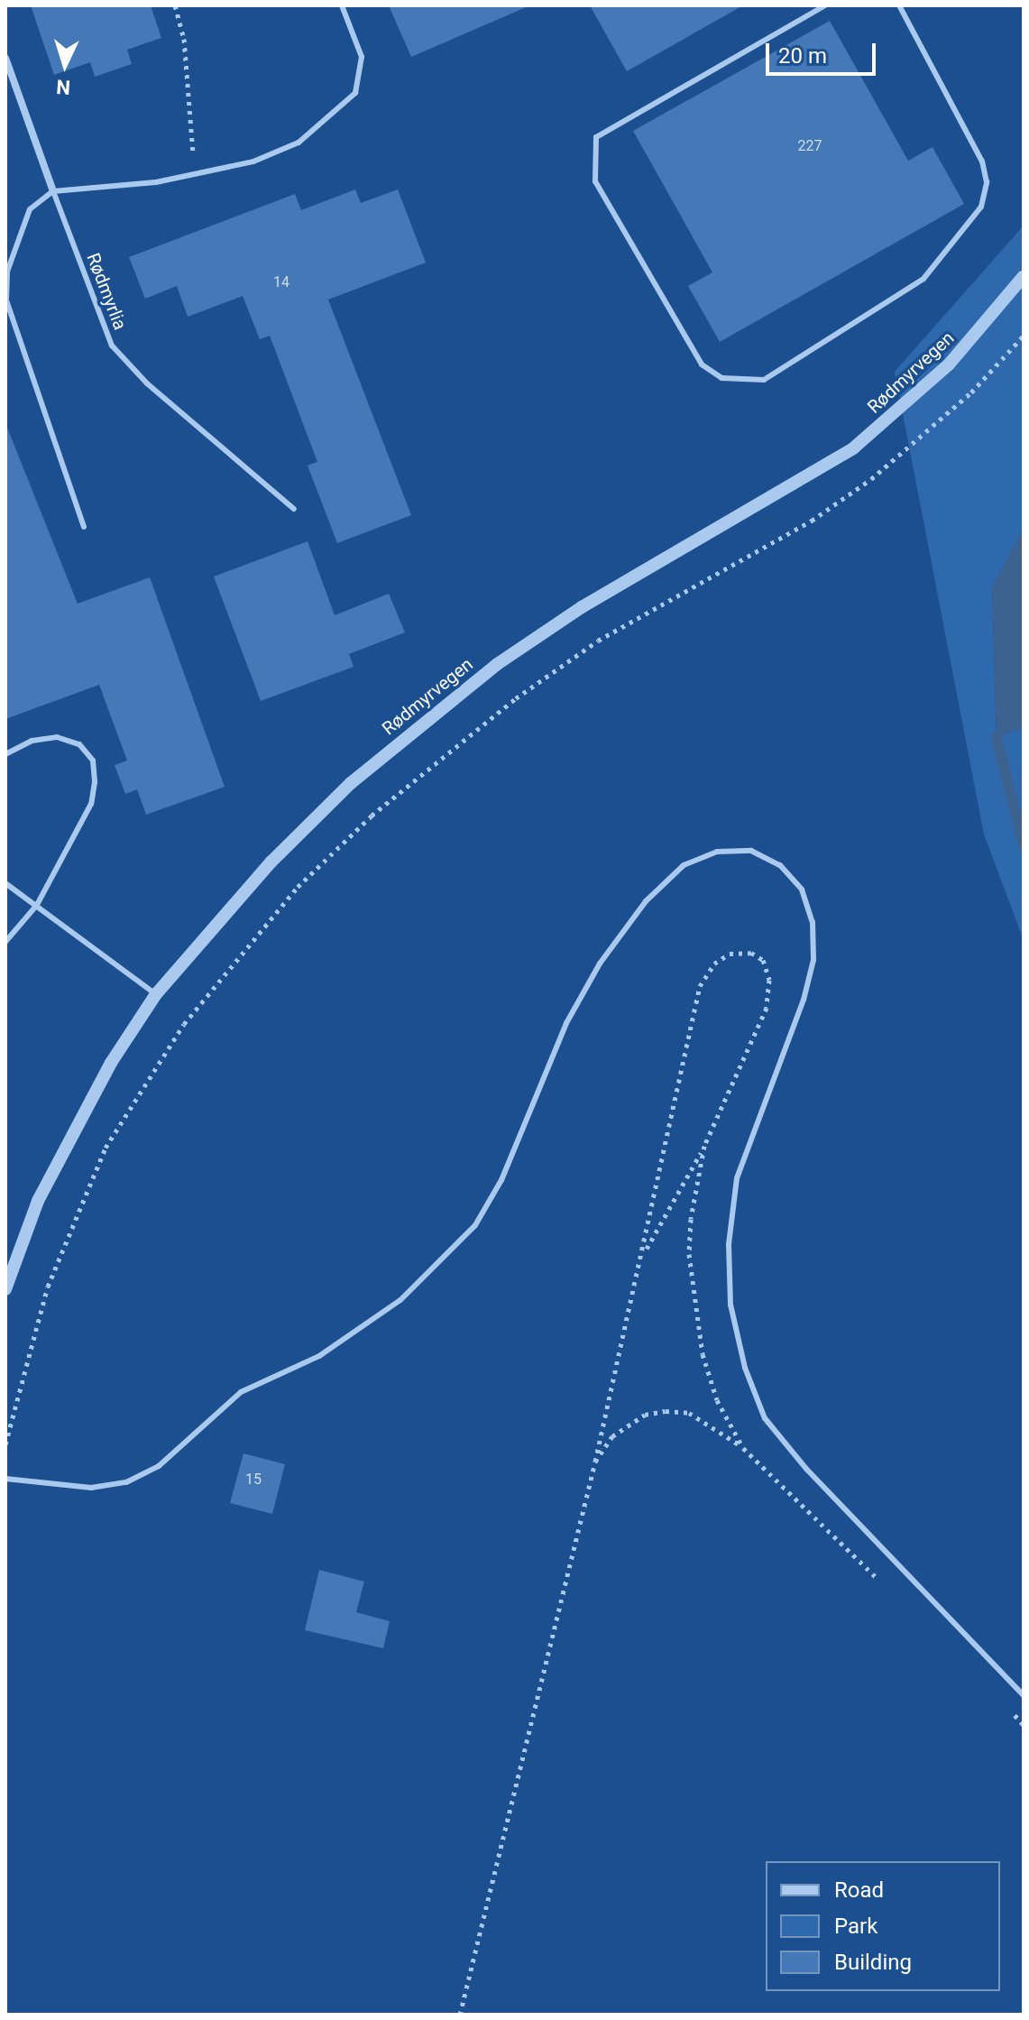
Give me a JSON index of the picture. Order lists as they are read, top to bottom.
{
  "streets": {
    "street": ["Rødmyrlia", "Rødmyrvegen"]
  },
  "house_numbers": ["227", "14", "15"],
  "legend": ["Road", "Park", "Building"],
  "scale_bar": "20 m",
  "north": "bottom"
}
